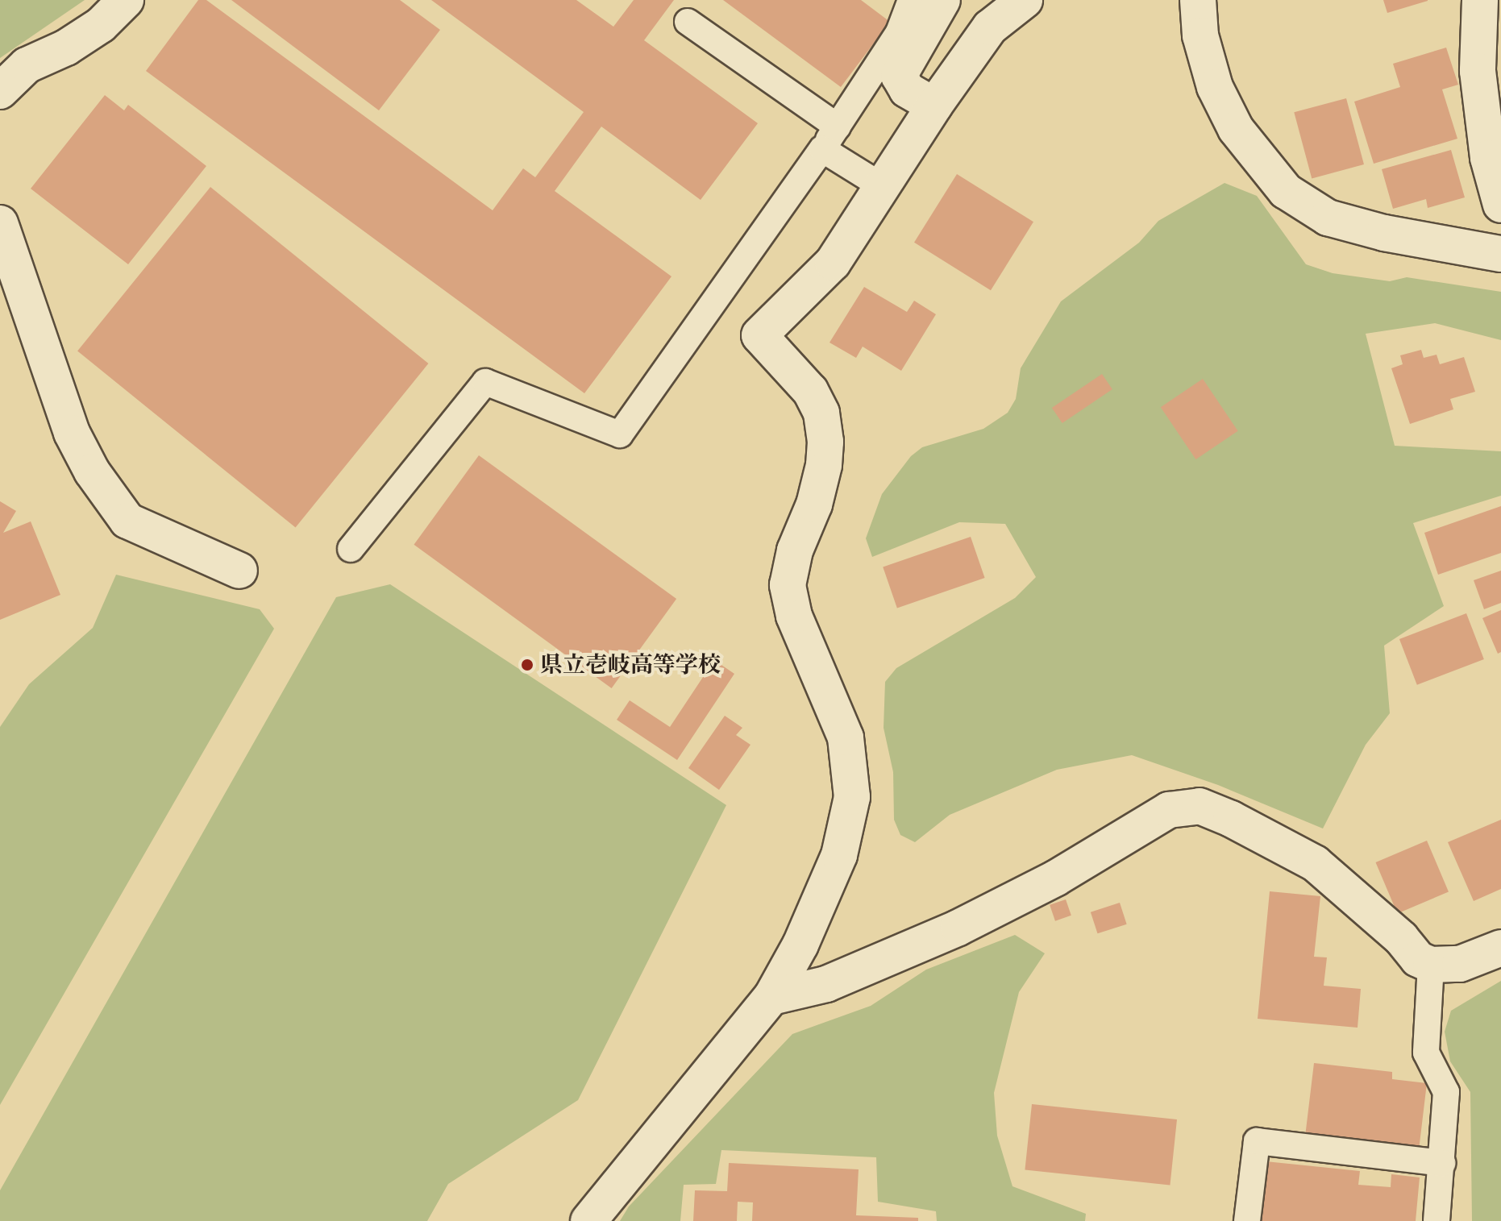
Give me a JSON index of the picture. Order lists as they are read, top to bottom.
{
  "places": ["県立壱岐高等学校"]
}
